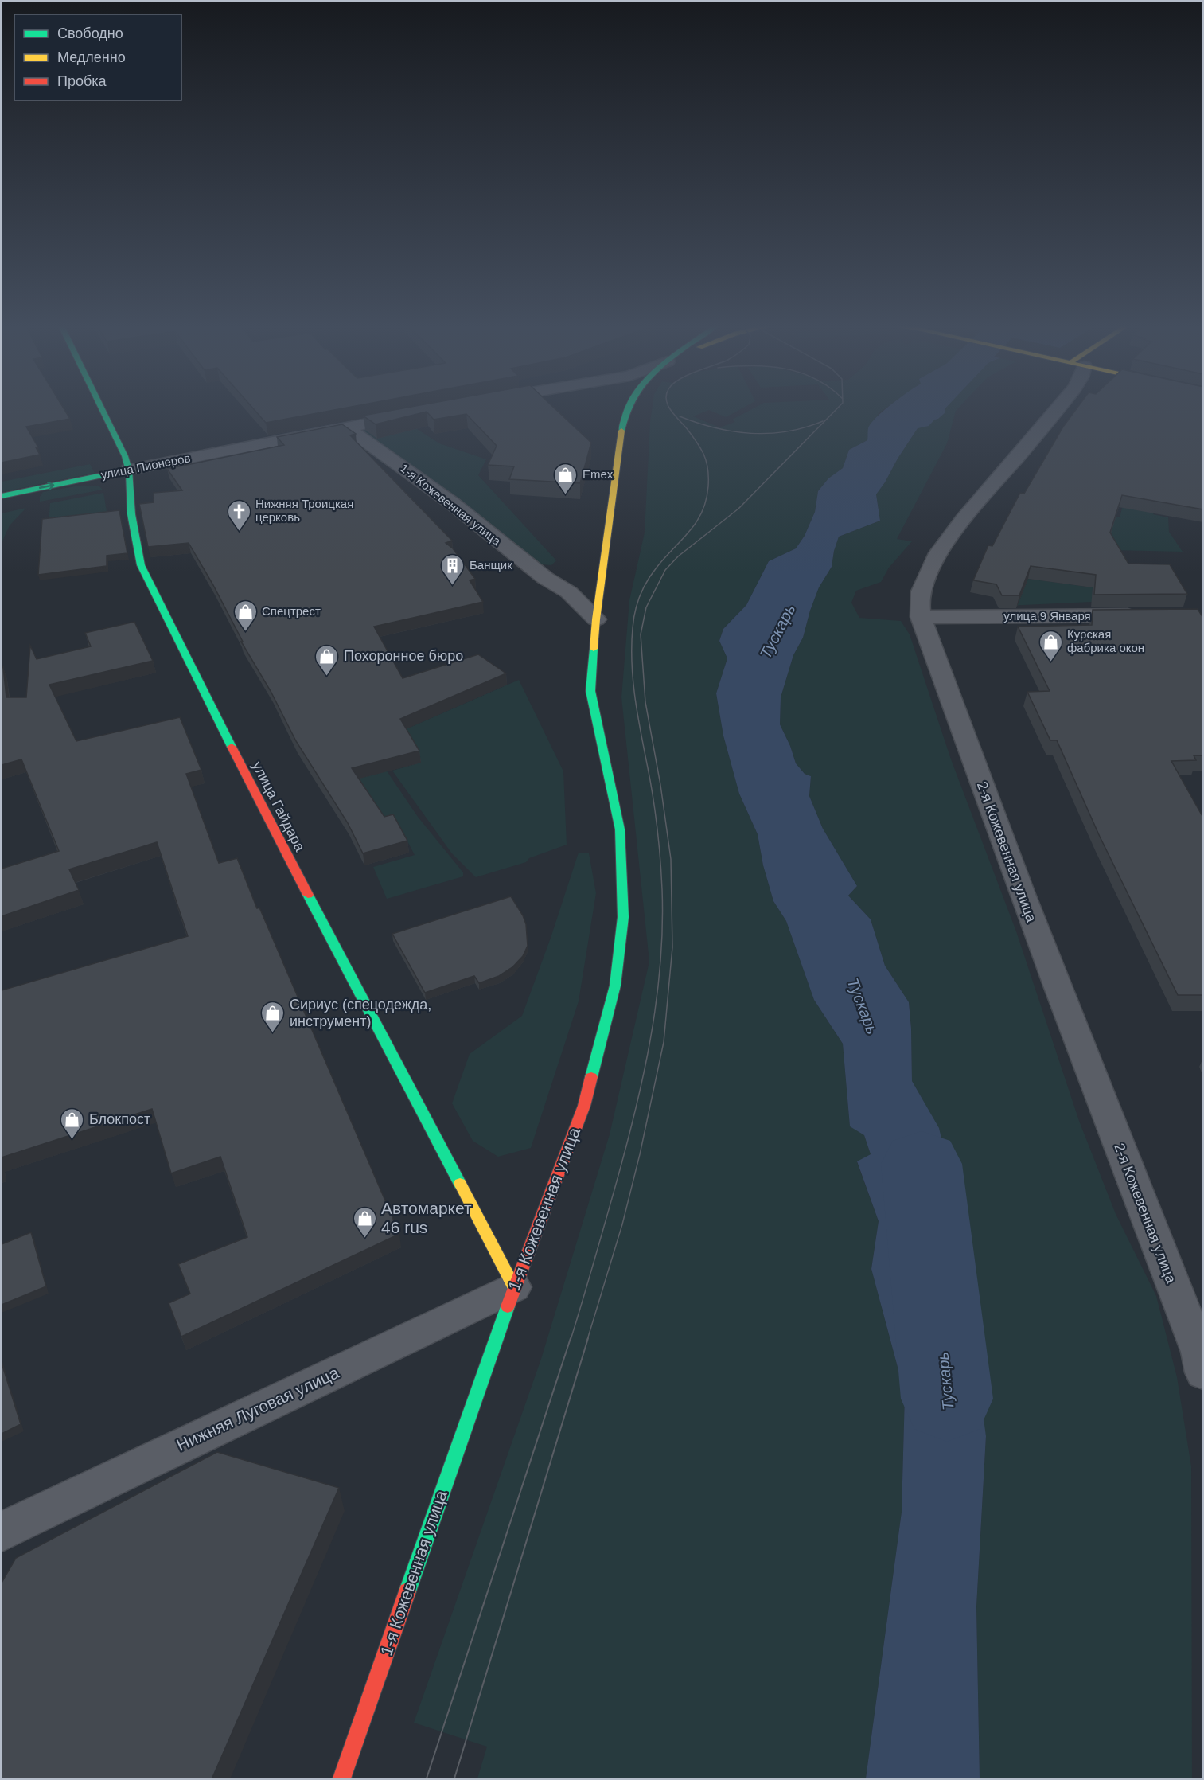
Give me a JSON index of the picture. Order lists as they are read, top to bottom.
{
  "streets": {
    "main road": ["улица Пионеров", "1-я Кожевенная улица", "улица Гайдара"],
    "street": ["улица 9 Января", "2-я Кожевенная улица", "Нижняя Луговая улица"]
  },
  "crossings": [
    ["улица Пионеров", "1-я Кожевенная улица"],
    ["улица Пионеров", "улица Гайдара"],
    ["1-я Кожевенная улица", "улица Гайдара"],
    ["1-я Кожевенная улица", "Нижняя Луговая улица"],
    ["улица 9 Января", "2-я Кожевенная улица"],
    ["улица Гайдара", "Нижняя Луговая улица"]
  ],
  "water": ["Тускарь"],
  "places": {
    "shop": [
      "Emex",
      "Спецтрест",
      "Курская фабрика окон",
      "Похоронное бюро",
      "Сириус (спецодежда, инструмент)",
      "Блокпост",
      "Автомаркет 46 rus"
    ],
    "church": ["Нижняя Троицкая церковь"],
    "building": ["Банщик"]
  },
  "legend": ["Свободно", "Медленно", "Пробка"]
}
